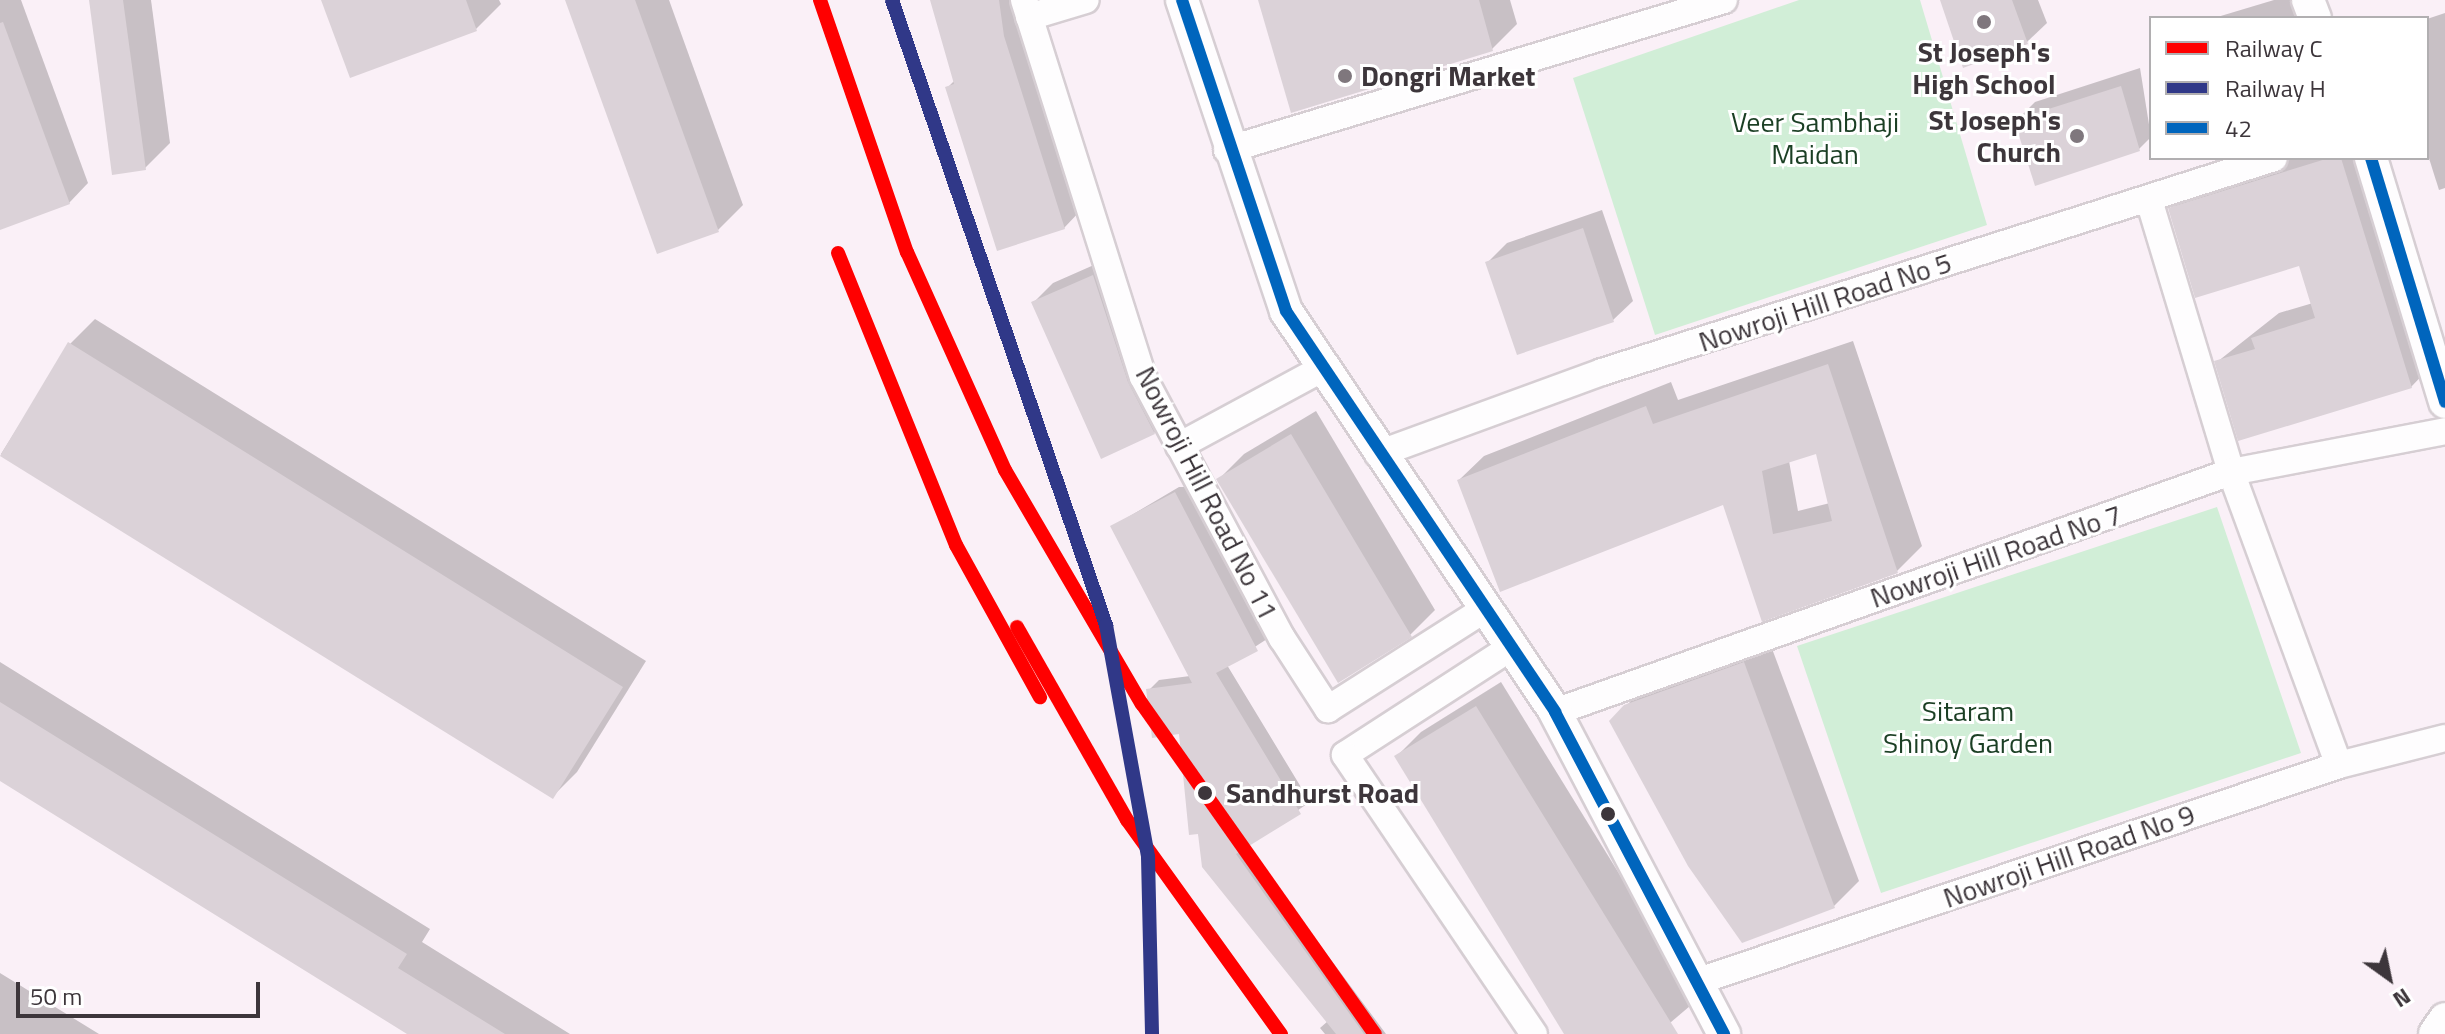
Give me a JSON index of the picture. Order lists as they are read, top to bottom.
{
  "streets": {
    "street": [
      "Nowroji Hill Road No 5",
      "Nowroji Hill Road No 11",
      "Nowroji Hill Road No 7",
      "Nowroji Hill Road No 9"
    ]
  },
  "parks": ["Veer Sambhaji Maidan", "Sitaram Shinoy Garden"],
  "places": [
    "St Joseph's High School",
    "Dongri Market",
    "St Joseph's Church",
    "Sandhurst Road"
  ],
  "lines": ["rail line C", "rail line H", "transit line 42"],
  "legend": ["Railway C", "Railway H", "42"],
  "scale_bar": "50 m",
  "north": "bottom right"
}
